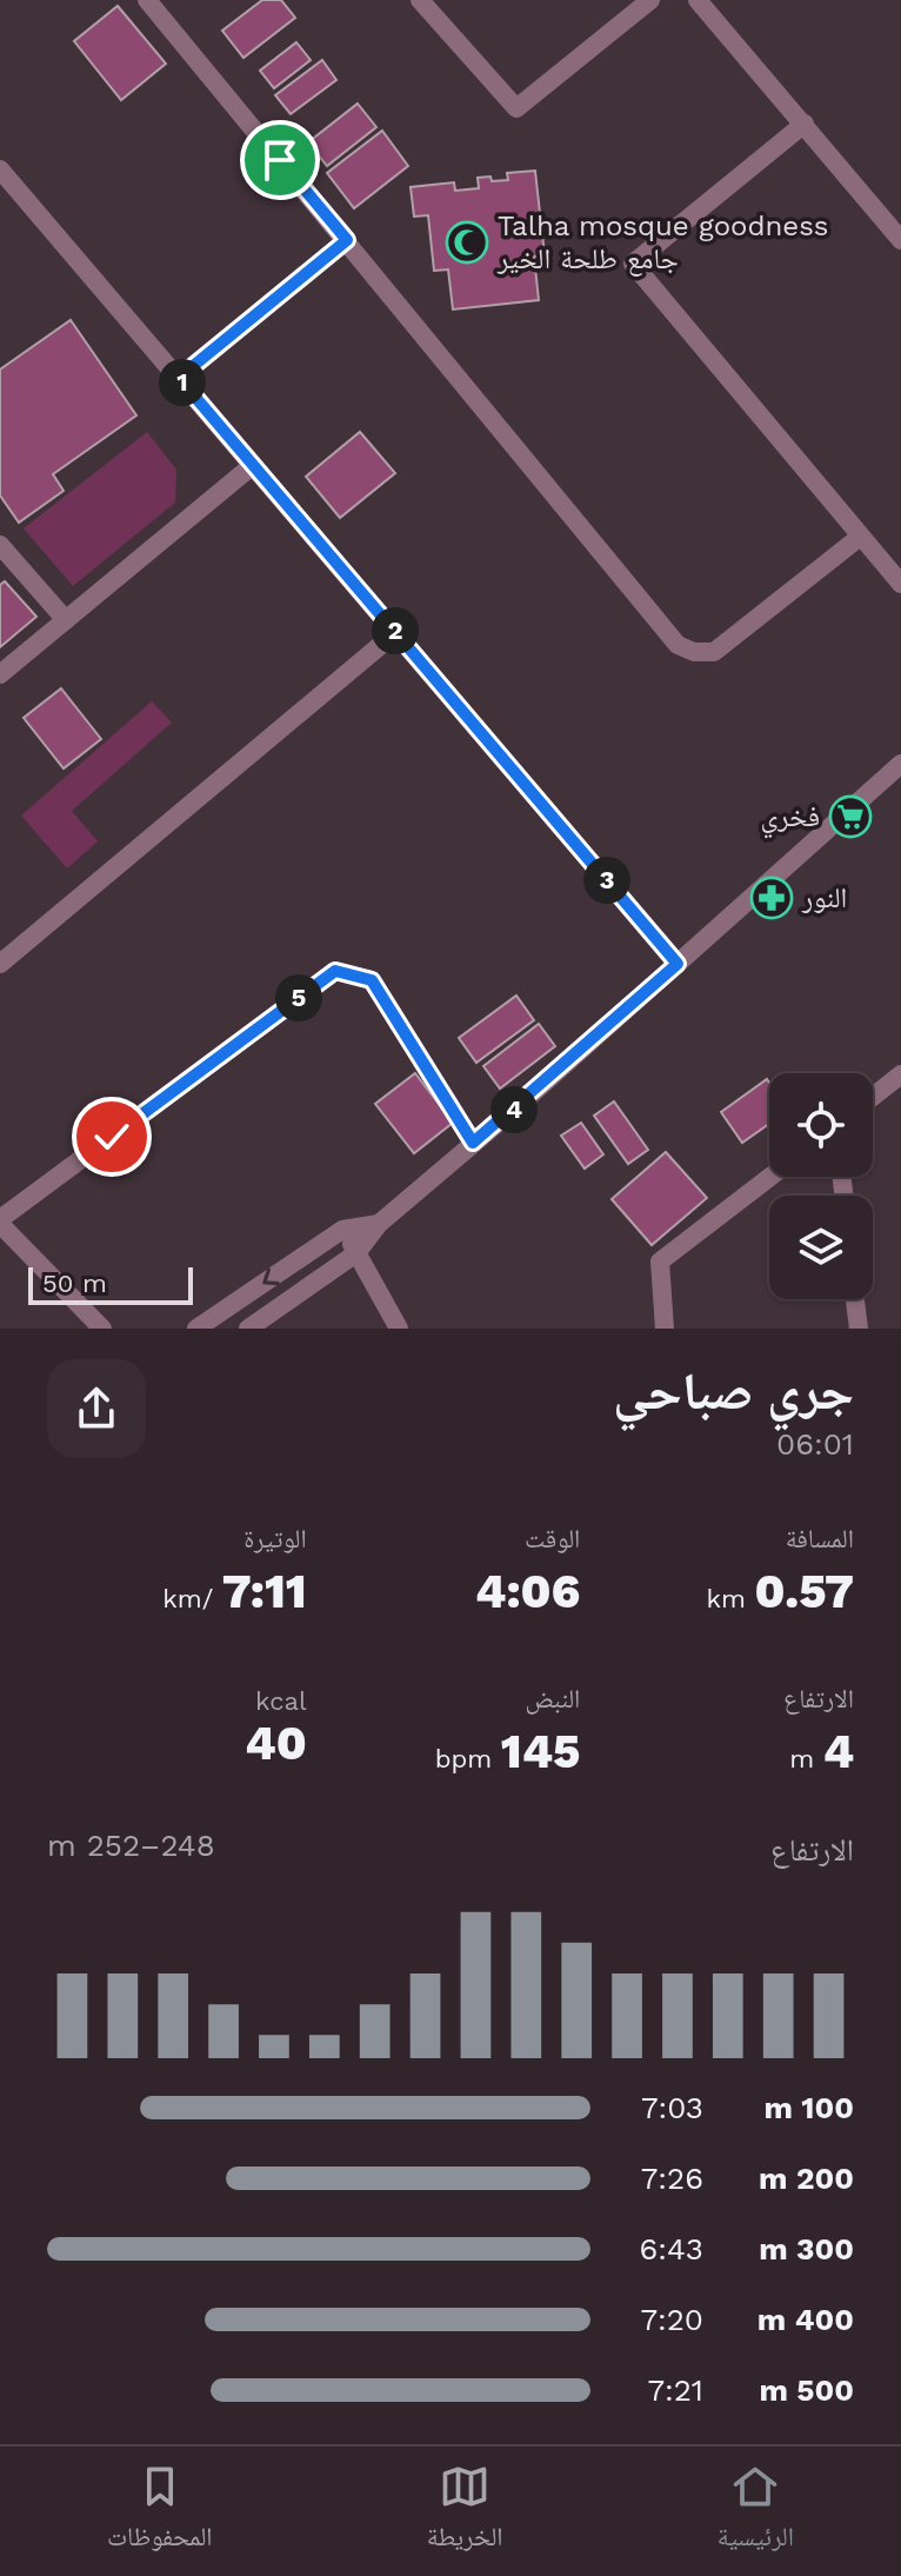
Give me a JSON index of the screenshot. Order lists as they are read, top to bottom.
{
  "places": {
    "mosque": ["Talha mosque goodness جامع طلحة الخير"],
    "supermarket": ["فخري"],
    "pharmacy": ["النور"]
  },
  "scale_bar": "50 m",
  "page": {
    "pins": [
      "1",
      "2",
      "3",
      "5",
      "4"
    ],
    "scale": "50 m",
    "heading": ["جري صباحي", "06:01"],
    "stats": [
      ["المسافة", "0.57 km"],
      ["الوقت", "4:06"],
      ["الوتيرة", "7:11 /km"],
      ["الارتفاع", "4 m"],
      ["النبض", "145 bpm"],
      ["kcal", "40"]
    ],
    "chart": ["الارتفاع", "248–252 m"],
    "list": [
      {
        "name": "100 m",
        "note": "7:03"
      },
      {
        "name": "200 m",
        "note": "7:26"
      },
      {
        "name": "300 m",
        "note": "6:43"
      },
      {
        "name": "400 m",
        "note": "7:20"
      },
      {
        "name": "500 m",
        "note": "7:21"
      }
    ],
    "tabs": ["الرئيسية", "الخريطة", "المحفوظات"]
  }
}
